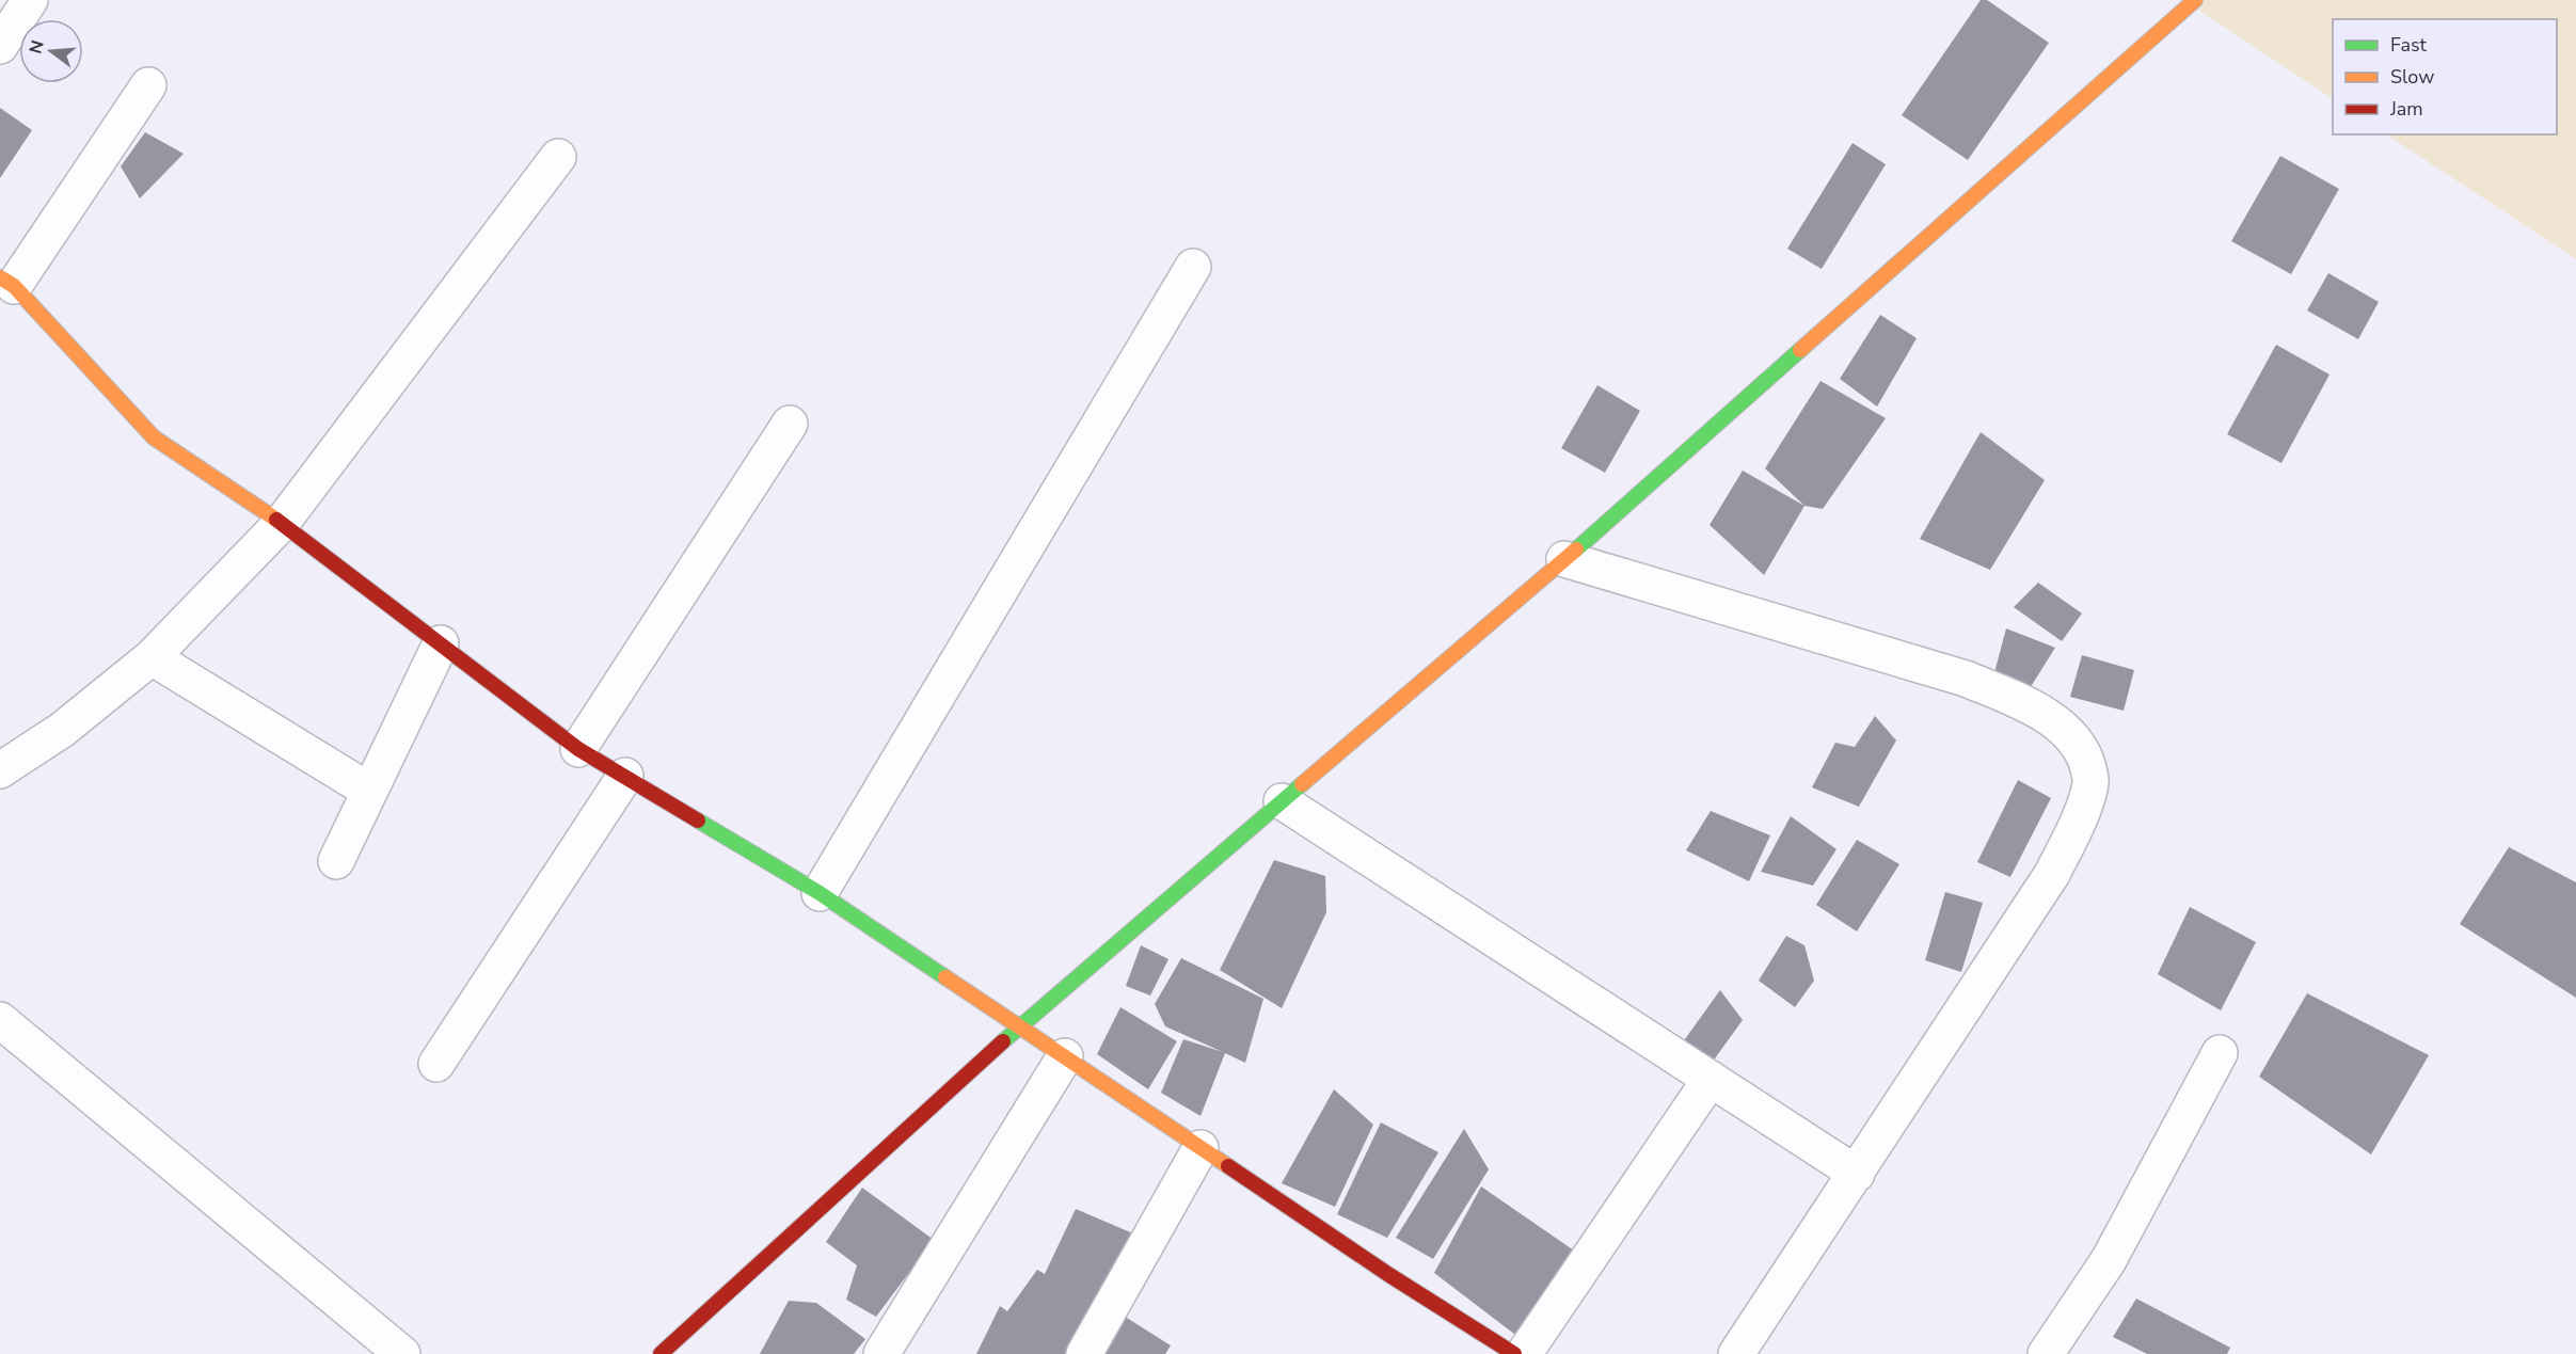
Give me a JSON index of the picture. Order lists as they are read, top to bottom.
{
  "legend": ["Fast", "Slow", "Jam"],
  "north": "left"
}
